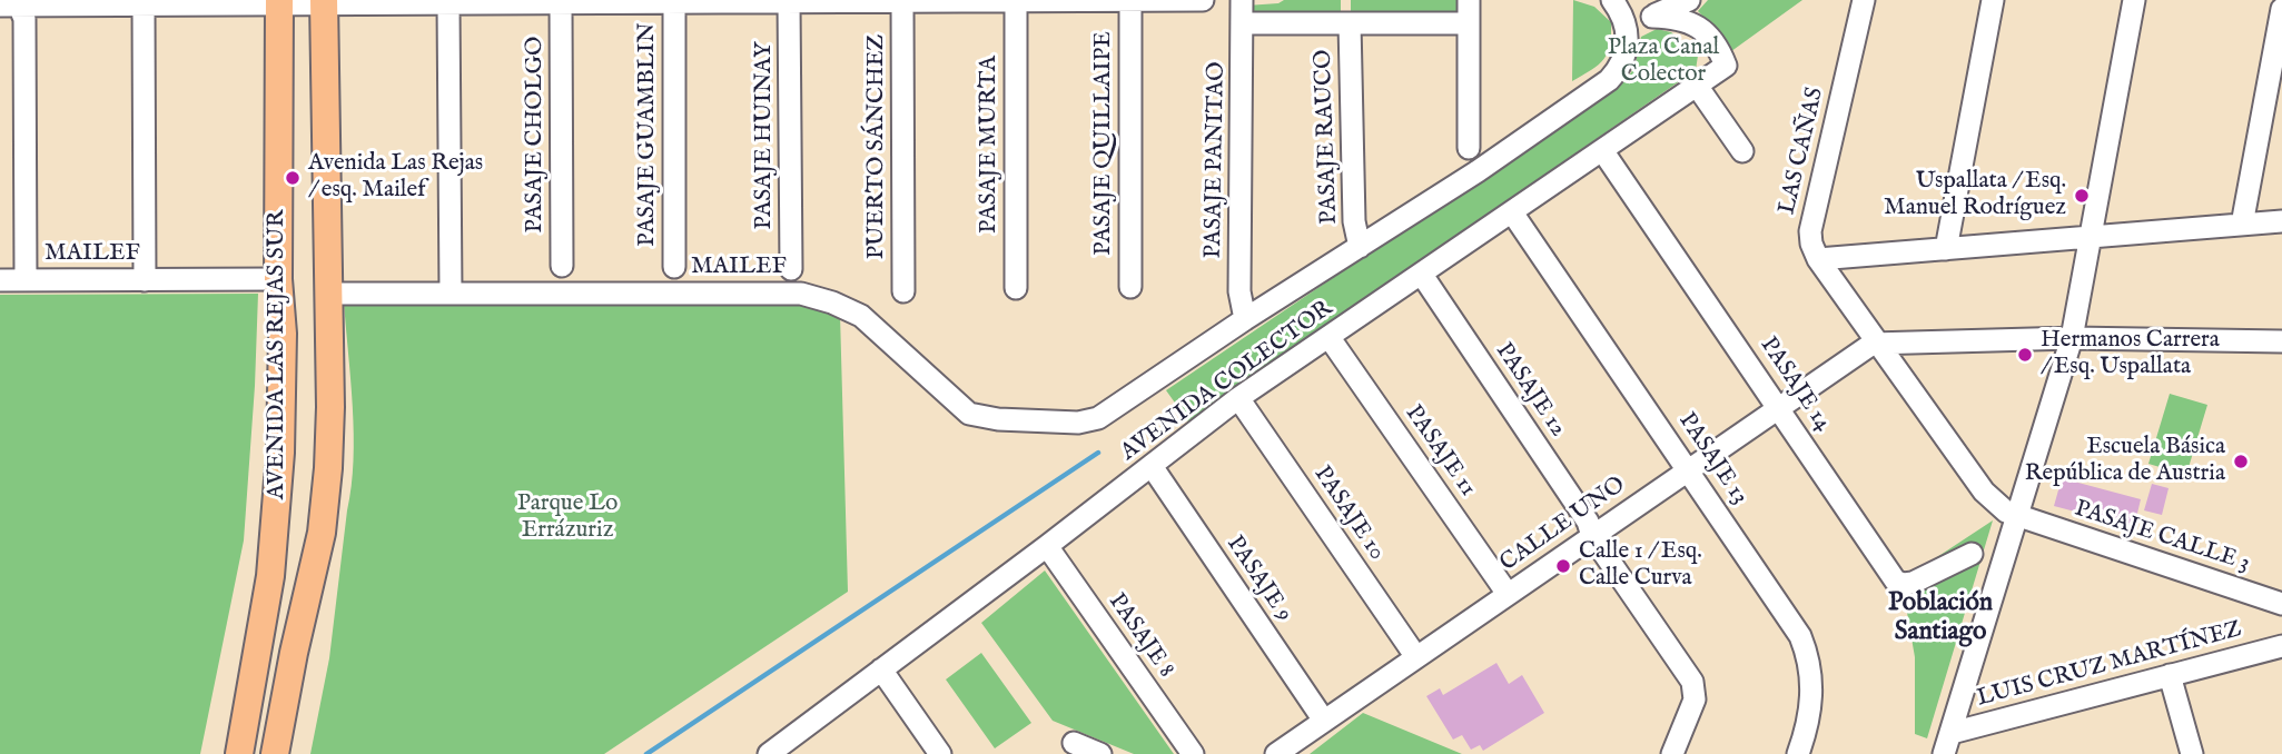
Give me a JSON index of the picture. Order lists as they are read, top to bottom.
{
  "streets": {
    "main road": ["AVENIDA LAS REJAS SUR"],
    "street": [
      "PASAJE CHOLGO",
      "PASAJE GUAMBLIN",
      "PASAJE HUINAY",
      "PASAJE RAUCO",
      "PASAJE QUILLAIPE",
      "PASAJE MURTA",
      "PUERTO SÁNCHEZ",
      "LAS CAÑAS",
      "PASAJE PANITAO",
      "MAILEF",
      "AVENIDA COLECTOR",
      "PASAJE 14",
      "PASAJE 12",
      "PASAJE 11",
      "PASAJE 13",
      "PASAJE 10",
      "CALLE UNO",
      "PASAJE CALLE 3",
      "PASAJE 9",
      "PASAJE 8",
      "LUIS CRUZ MARTÍNEZ"
    ]
  },
  "crossings": [
    ["PASAJE RAUCO", "AVENIDA COLECTOR"],
    ["LAS CAÑAS", "CALLE UNO"],
    ["LAS CAÑAS", "PASAJE CALLE 3"],
    ["PASAJE PANITAO", "AVENIDA COLECTOR"],
    ["MAILEF", "AVENIDA LAS REJAS SUR"],
    ["MAILEF", "AVENIDA COLECTOR"],
    ["AVENIDA COLECTOR", "PASAJE 14"],
    ["AVENIDA COLECTOR", "PASAJE 12"],
    ["AVENIDA COLECTOR", "PASAJE 11"],
    ["AVENIDA COLECTOR", "PASAJE 13"],
    ["AVENIDA COLECTOR", "PASAJE 10"],
    ["AVENIDA COLECTOR", "PASAJE 9"],
    ["AVENIDA COLECTOR", "PASAJE 8"],
    ["PASAJE 14", "CALLE UNO"],
    ["PASAJE 12", "CALLE UNO"],
    ["PASAJE 11", "CALLE UNO"],
    ["PASAJE 13", "CALLE UNO"],
    ["PASAJE 10", "CALLE UNO"],
    ["CALLE UNO", "PASAJE CALLE 3"],
    ["CALLE UNO", "PASAJE 9"]
  ],
  "districts": ["Población Santiago"],
  "parks": ["Plaza Canal Colector", "Parque Lo Errázuriz"],
  "places": [
    "Avenida Las Rejas / esq. Mailef",
    "Uspallata / Esq. Manuel Rodríguez",
    "Hermanos Carrera / Esq. Uspallata",
    "Escuela Básica República de Austria",
    "Calle 1 / Esq. Calle Curva"
  ]
}
